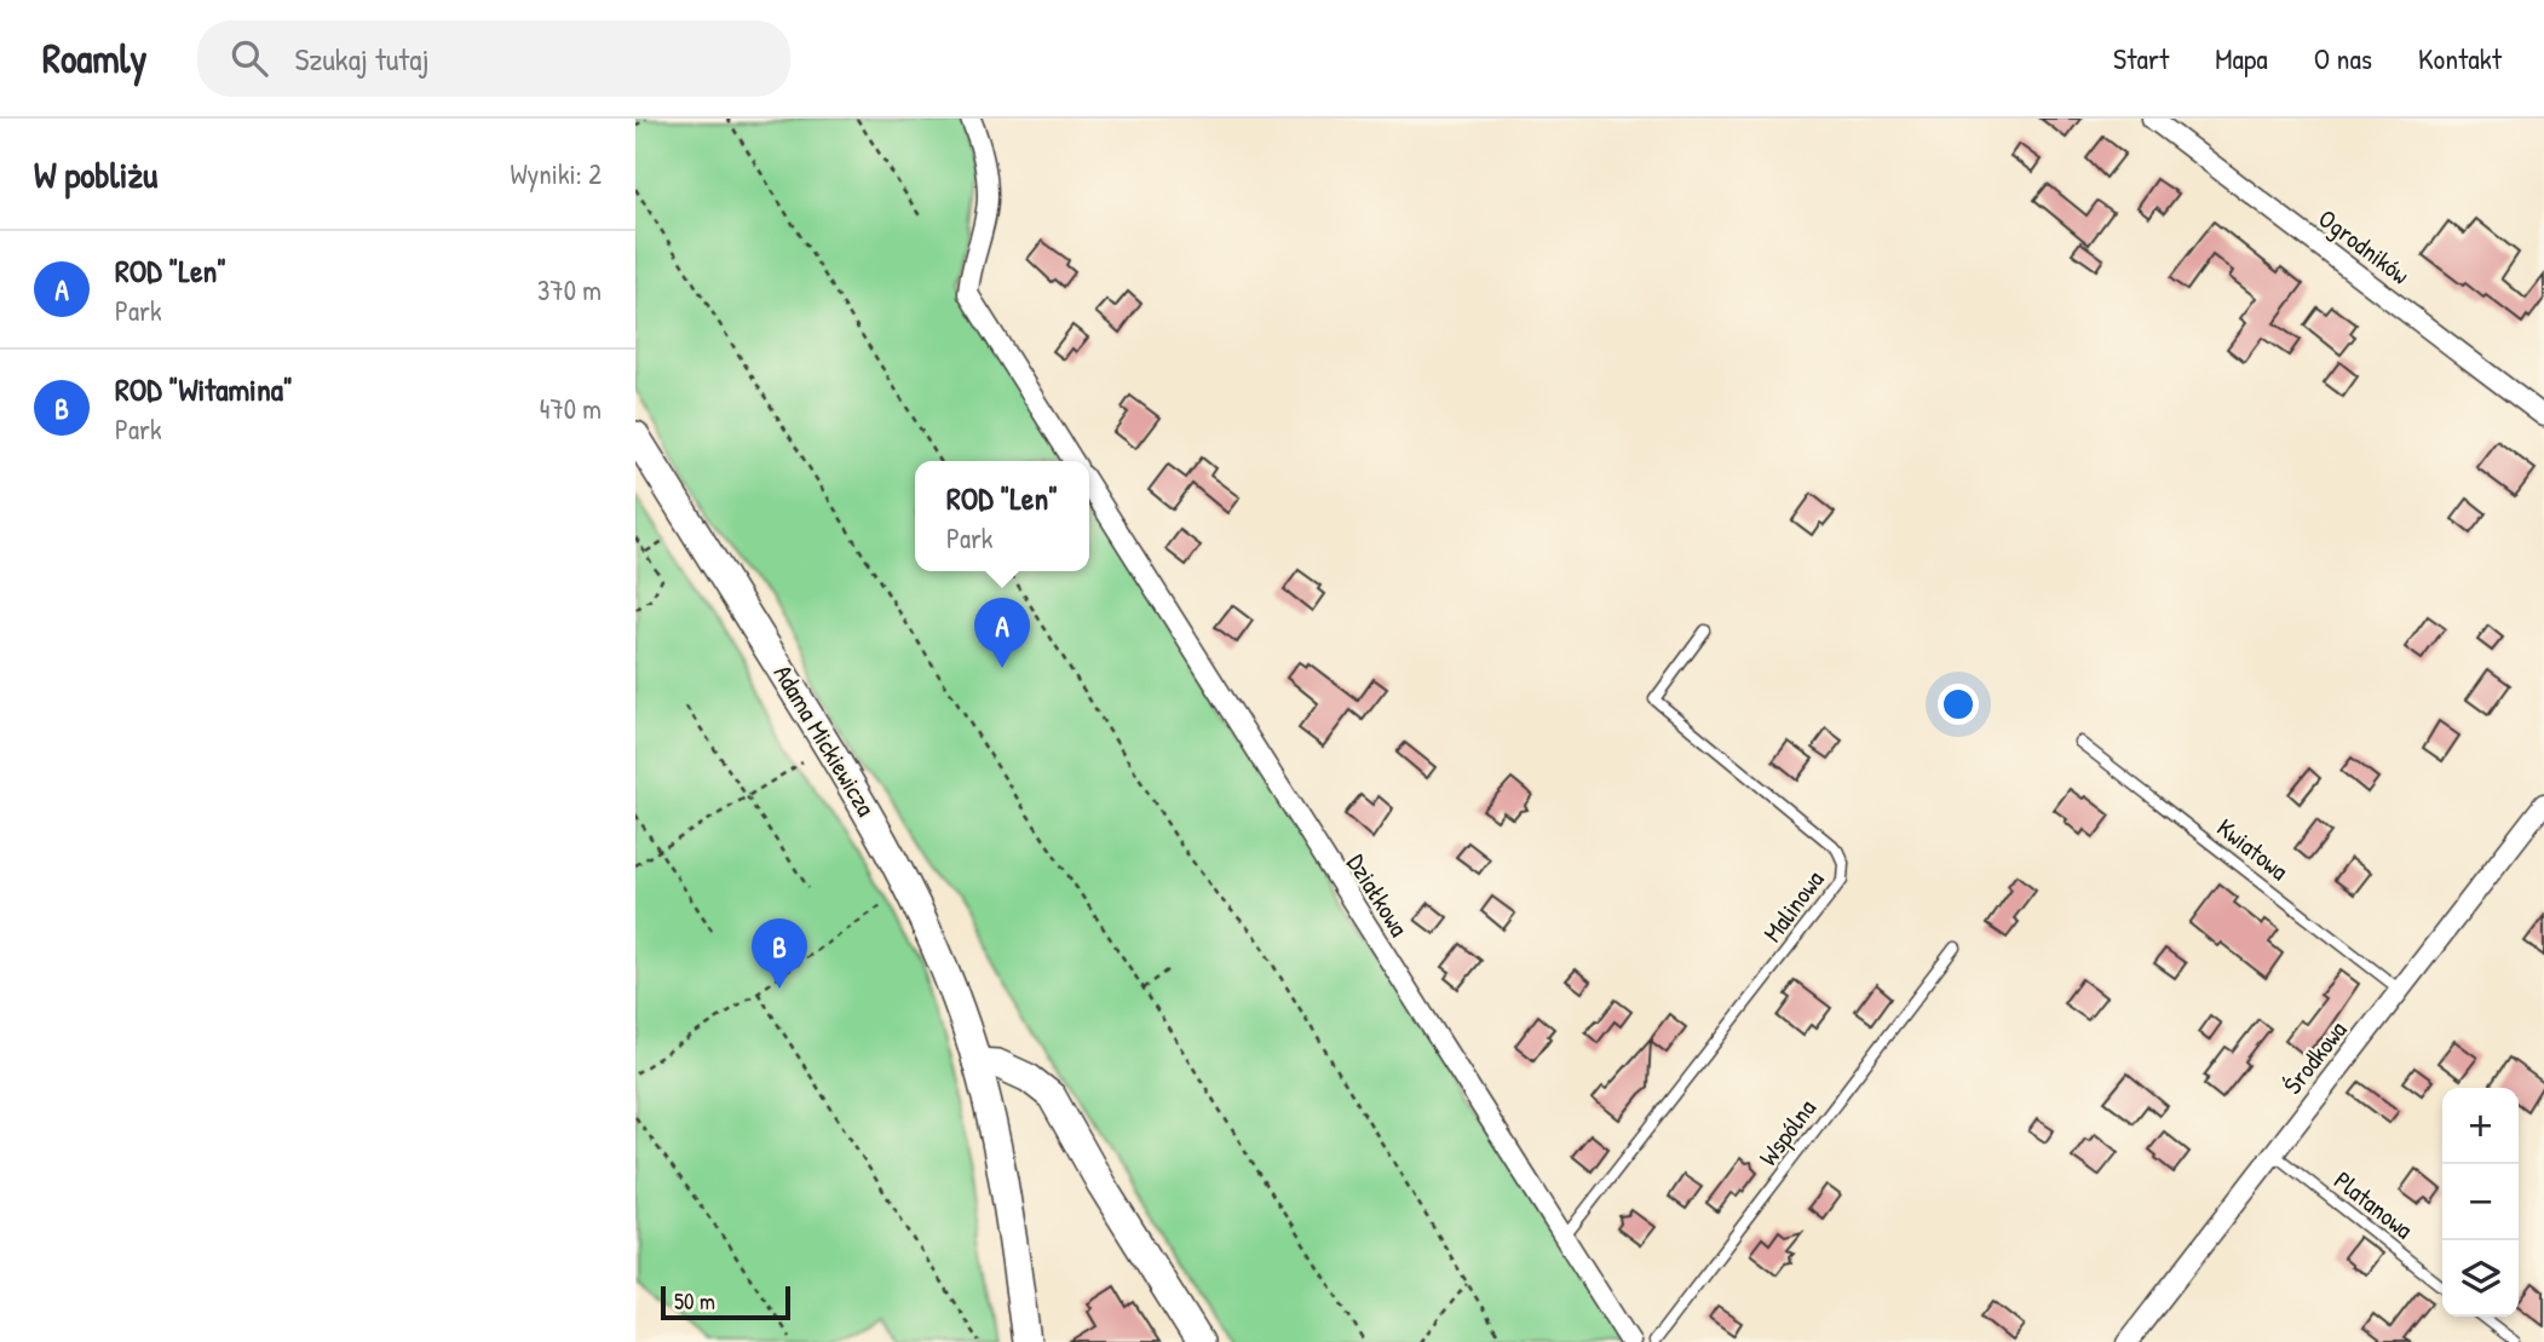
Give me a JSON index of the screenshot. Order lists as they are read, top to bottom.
{
  "streets": {
    "street": [
      "Ogrodników",
      "Adama Mickiewicza",
      "Działkowa",
      "Środkowa"
    ],
    "lane": [
      "Kwiatowa",
      "Malinowa",
      "Wspólna",
      "Platanowa"
    ]
  },
  "crossings": [
    ["Kwiatowa", "Środkowa"],
    ["Działkowa", "Malinowa"],
    ["Środkowa", "Platanowa"]
  ],
  "scale_bar": "50 m",
  "page": {
    "header": "Roamly",
    "search": "Szukaj tutaj",
    "nav": [
      "Start",
      "Mapa",
      "O nas",
      "Kontakt"
    ],
    "heading": ["W pobliżu", "Wyniki: 2"],
    "list": [
      {
        "mark": "A",
        "name": "ROD \"Len\"",
        "note": "Park",
        "value": "370 m"
      },
      {
        "mark": "B",
        "name": "ROD \"Witamina\"",
        "note": "Park",
        "value": "470 m"
      }
    ],
    "popup": ["ROD \"Len\"", "Park"],
    "pins": ["A", "B"],
    "map_buttons": ["+", "−"],
    "scale": "50 m"
  }
}
